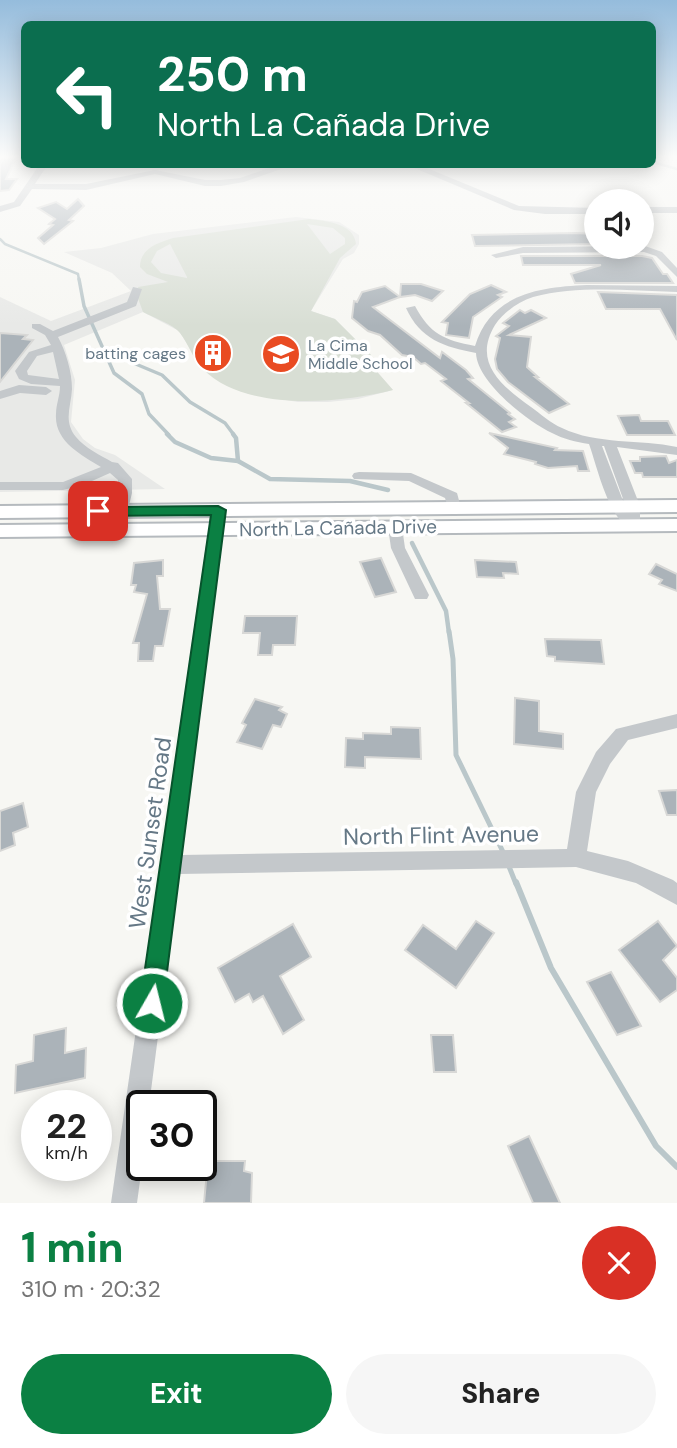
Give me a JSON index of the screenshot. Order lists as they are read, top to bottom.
{
  "streets": {
    "main road": ["North La Cañada Drive"],
    "street": ["West Sunset Road", "North Flint Avenue"]
  },
  "crossings": [
    ["North La Cañada Drive", "West Sunset Road"],
    ["West Sunset Road", "North Flint Avenue"]
  ],
  "places": {
    "building": ["batting cages"],
    "school or university": ["La Cima Middle School"]
  },
  "page": {
    "turn": ["250 m", "North La Cañada Drive"],
    "speed": "22 km/h",
    "limit": "30",
    "heading": ["1 min", "310 m · 20:32"],
    "buttons": ["Exit", "Share"]
  }
}
